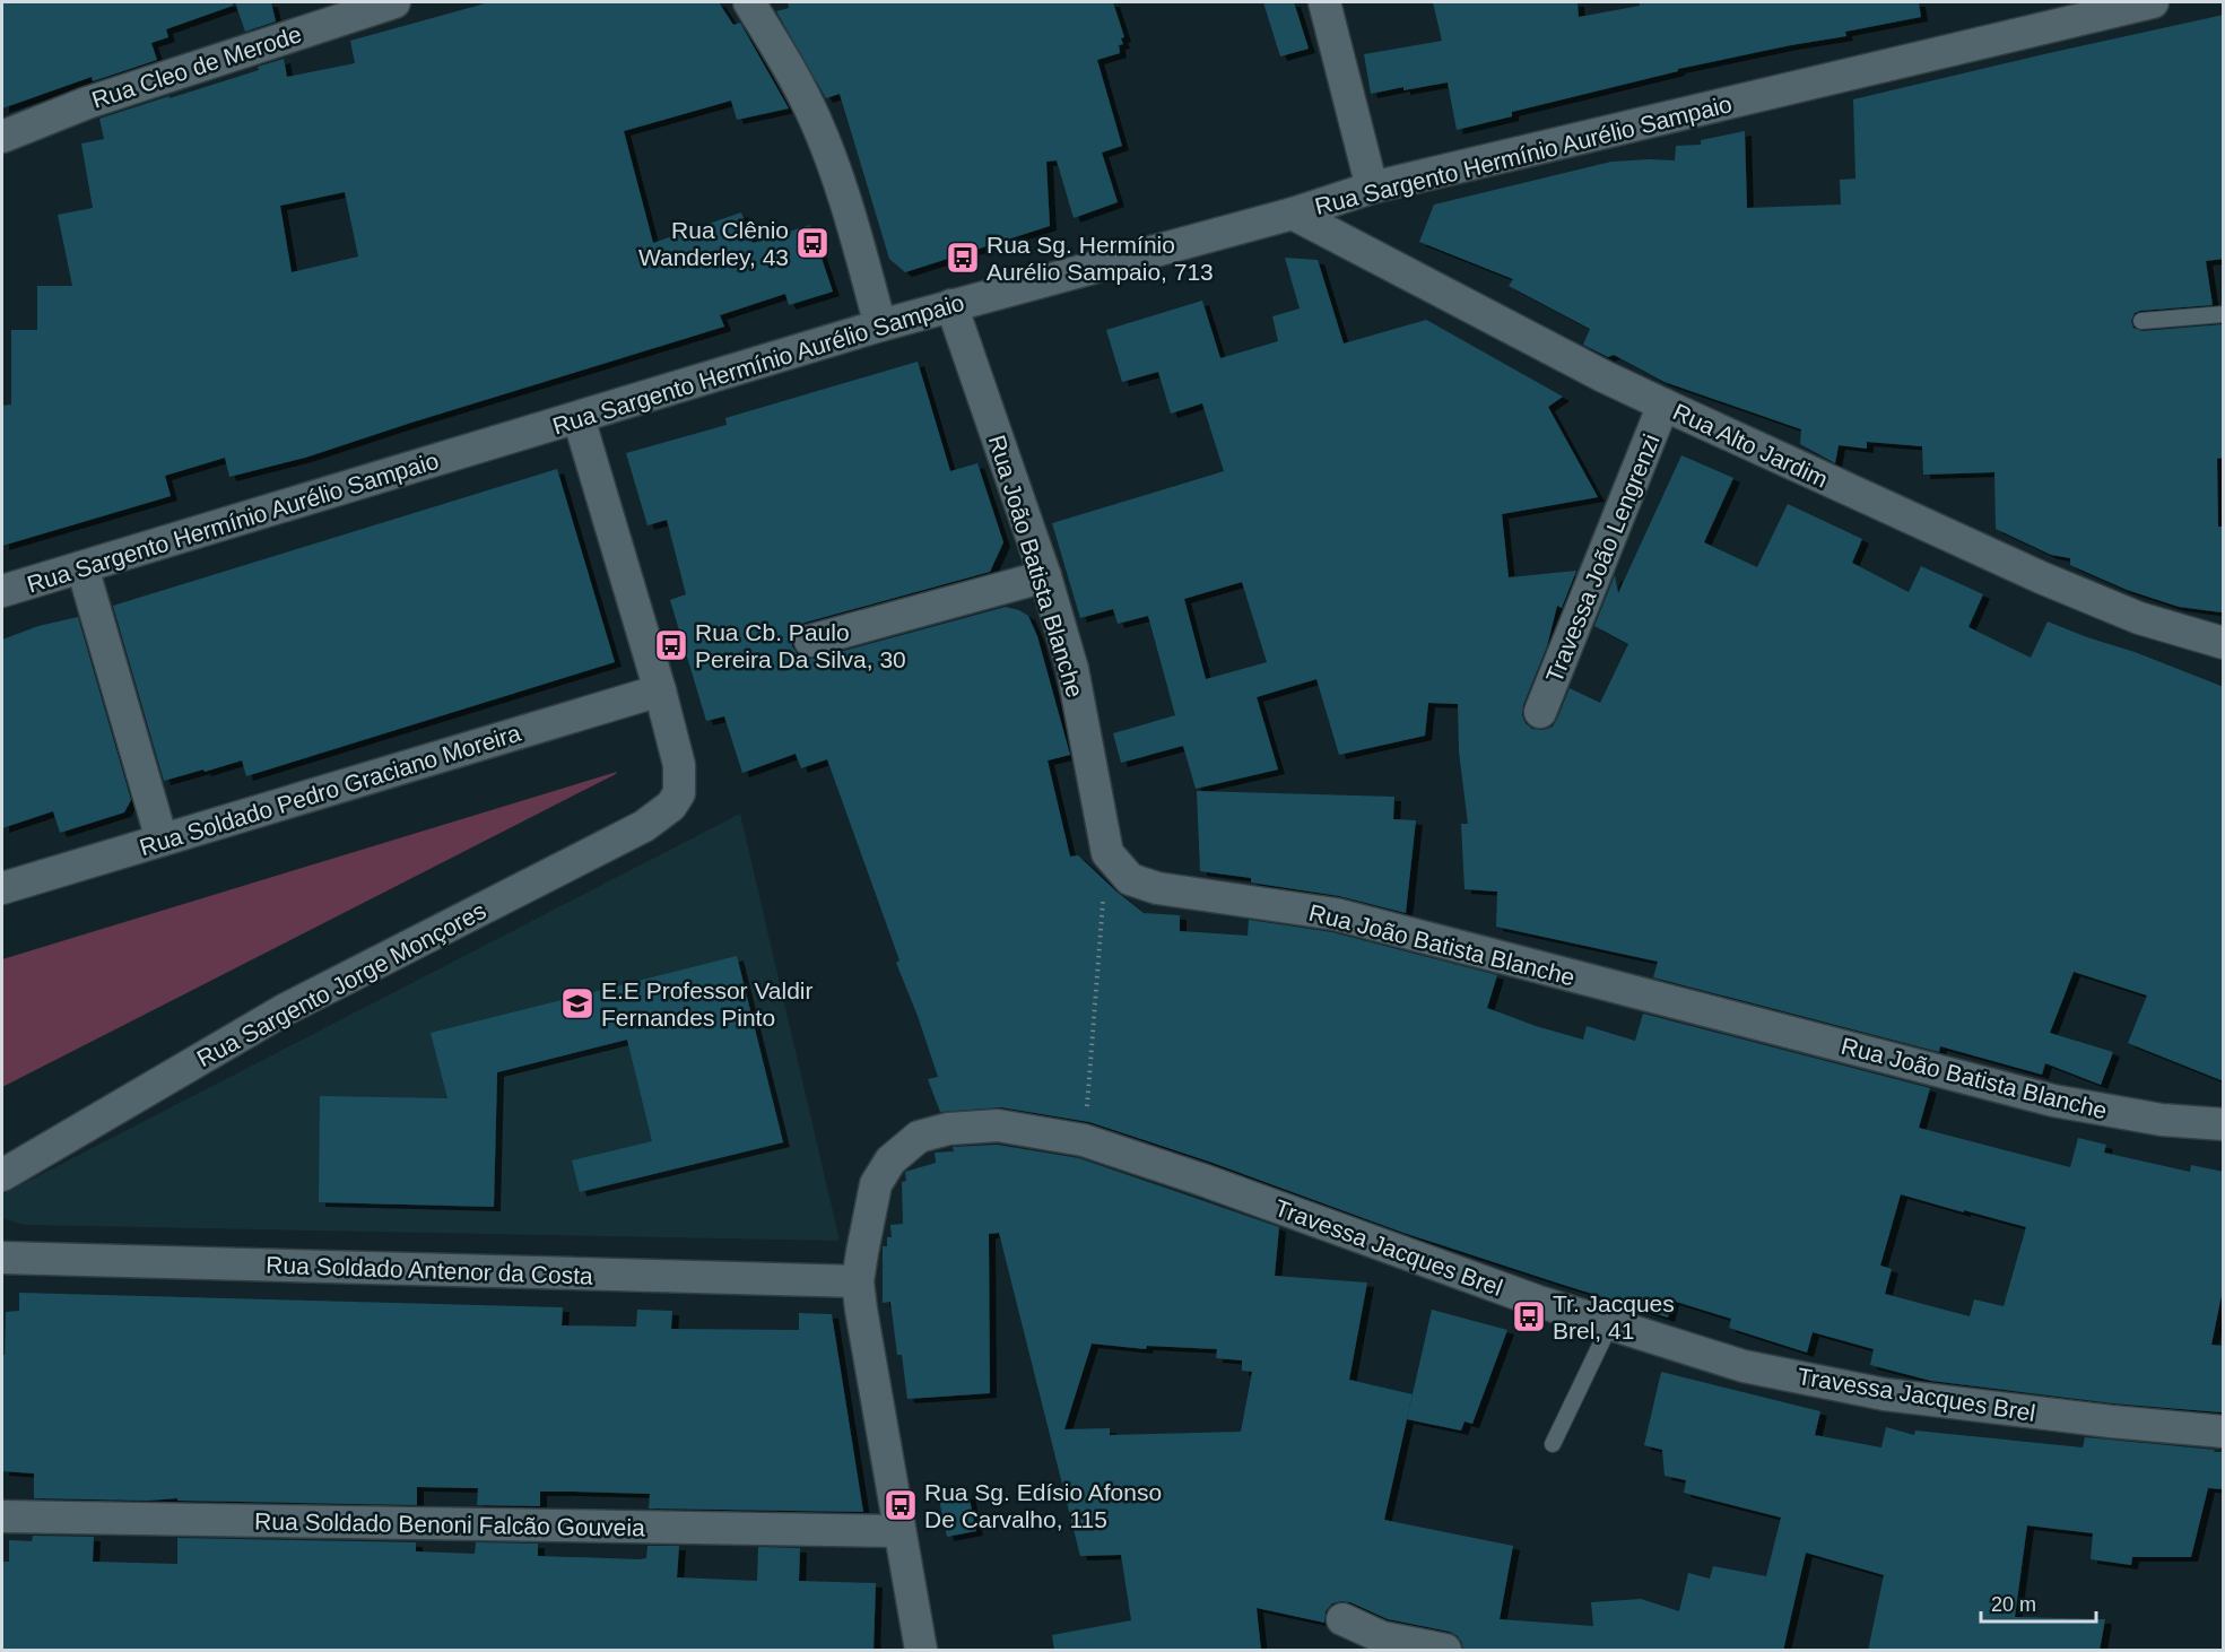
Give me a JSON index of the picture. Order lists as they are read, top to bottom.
{
  "streets": {
    "street": [
      "Rua Cleo de Merode",
      "Rua Sargento Hermínio Aurélio Sampaio",
      "Rua Alto Jardim",
      "Travessa João Lengrenzi",
      "Rua João Batista Blanche",
      "Rua Soldado Pedro Graciano Moreira",
      "Rua Sargento Jorge Monçores",
      "Travessa Jacques Brel",
      "Rua Soldado Antenor da Costa",
      "Rua Soldado Benoni Falcão Gouveia"
    ]
  },
  "crossings": [
    ["Rua Sargento Hermínio Aurélio Sampaio", "Rua Alto Jardim"],
    ["Rua Sargento Hermínio Aurélio Sampaio", "Rua João Batista Blanche"],
    ["Rua Alto Jardim", "Travessa João Lengrenzi"],
    ["Rua Soldado Pedro Graciano Moreira", "Rua Sargento Jorge Monçores"],
    ["Travessa Jacques Brel", "Rua Soldado Antenor da Costa"],
    ["Travessa Jacques Brel", "Rua Soldado Benoni Falcão Gouveia"]
  ],
  "places": {
    "bus stop": [
      "Rua Clênio Wanderley, 43",
      "Rua Sg. Hermínio Aurélio Sampaio, 713",
      "Rua Cb. Paulo Pereira Da Silva, 30",
      "Tr. Jacques Brel, 41",
      "Rua Sg. Edísio Afonso De Carvalho, 115"
    ],
    "school or university": ["E.E Professor Valdir Fernandes Pinto"]
  },
  "scale_bar": "20 m"
}
